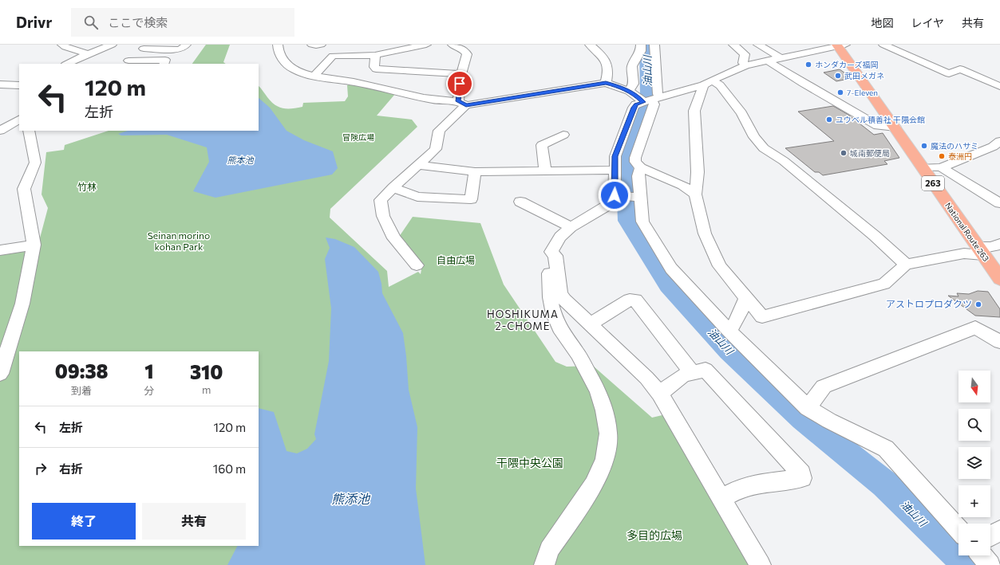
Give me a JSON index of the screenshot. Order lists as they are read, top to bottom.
{
  "streets": {
    "highway": ["263", "National Route 263"]
  },
  "districts": ["HOSHIKUMA 2-CHOME"],
  "water": ["油山川", "熊本池", "熊添池"],
  "parks": [
    "冒険広場",
    "竹林",
    "Seinan morino kohan Park",
    "自由広場",
    "干隈中央公園",
    "多目的広場"
  ],
  "places": [
    "ホンダカーズ福岡",
    "武田メガネ",
    "7-Eleven",
    "ユウベル積善社 干隈会館",
    "魔法のハサミ",
    "城南郵便局",
    "泰洲円",
    "アストロプロダクツ"
  ],
  "north": "bottom",
  "page": {
    "header": "Drivr",
    "search": "ここで検索",
    "nav": ["地図", "レイヤ", "共有"],
    "turn": ["120 m", "左折"],
    "eta": [
      "09:38",
      "到着",
      "1",
      "分",
      "310",
      "m"
    ],
    "map_buttons": ["+", "−"],
    "list": [
      {
        "name": "左折",
        "value": "120 m"
      },
      {
        "name": "右折",
        "value": "160 m"
      }
    ],
    "buttons": ["終了", "共有"]
  }
}
